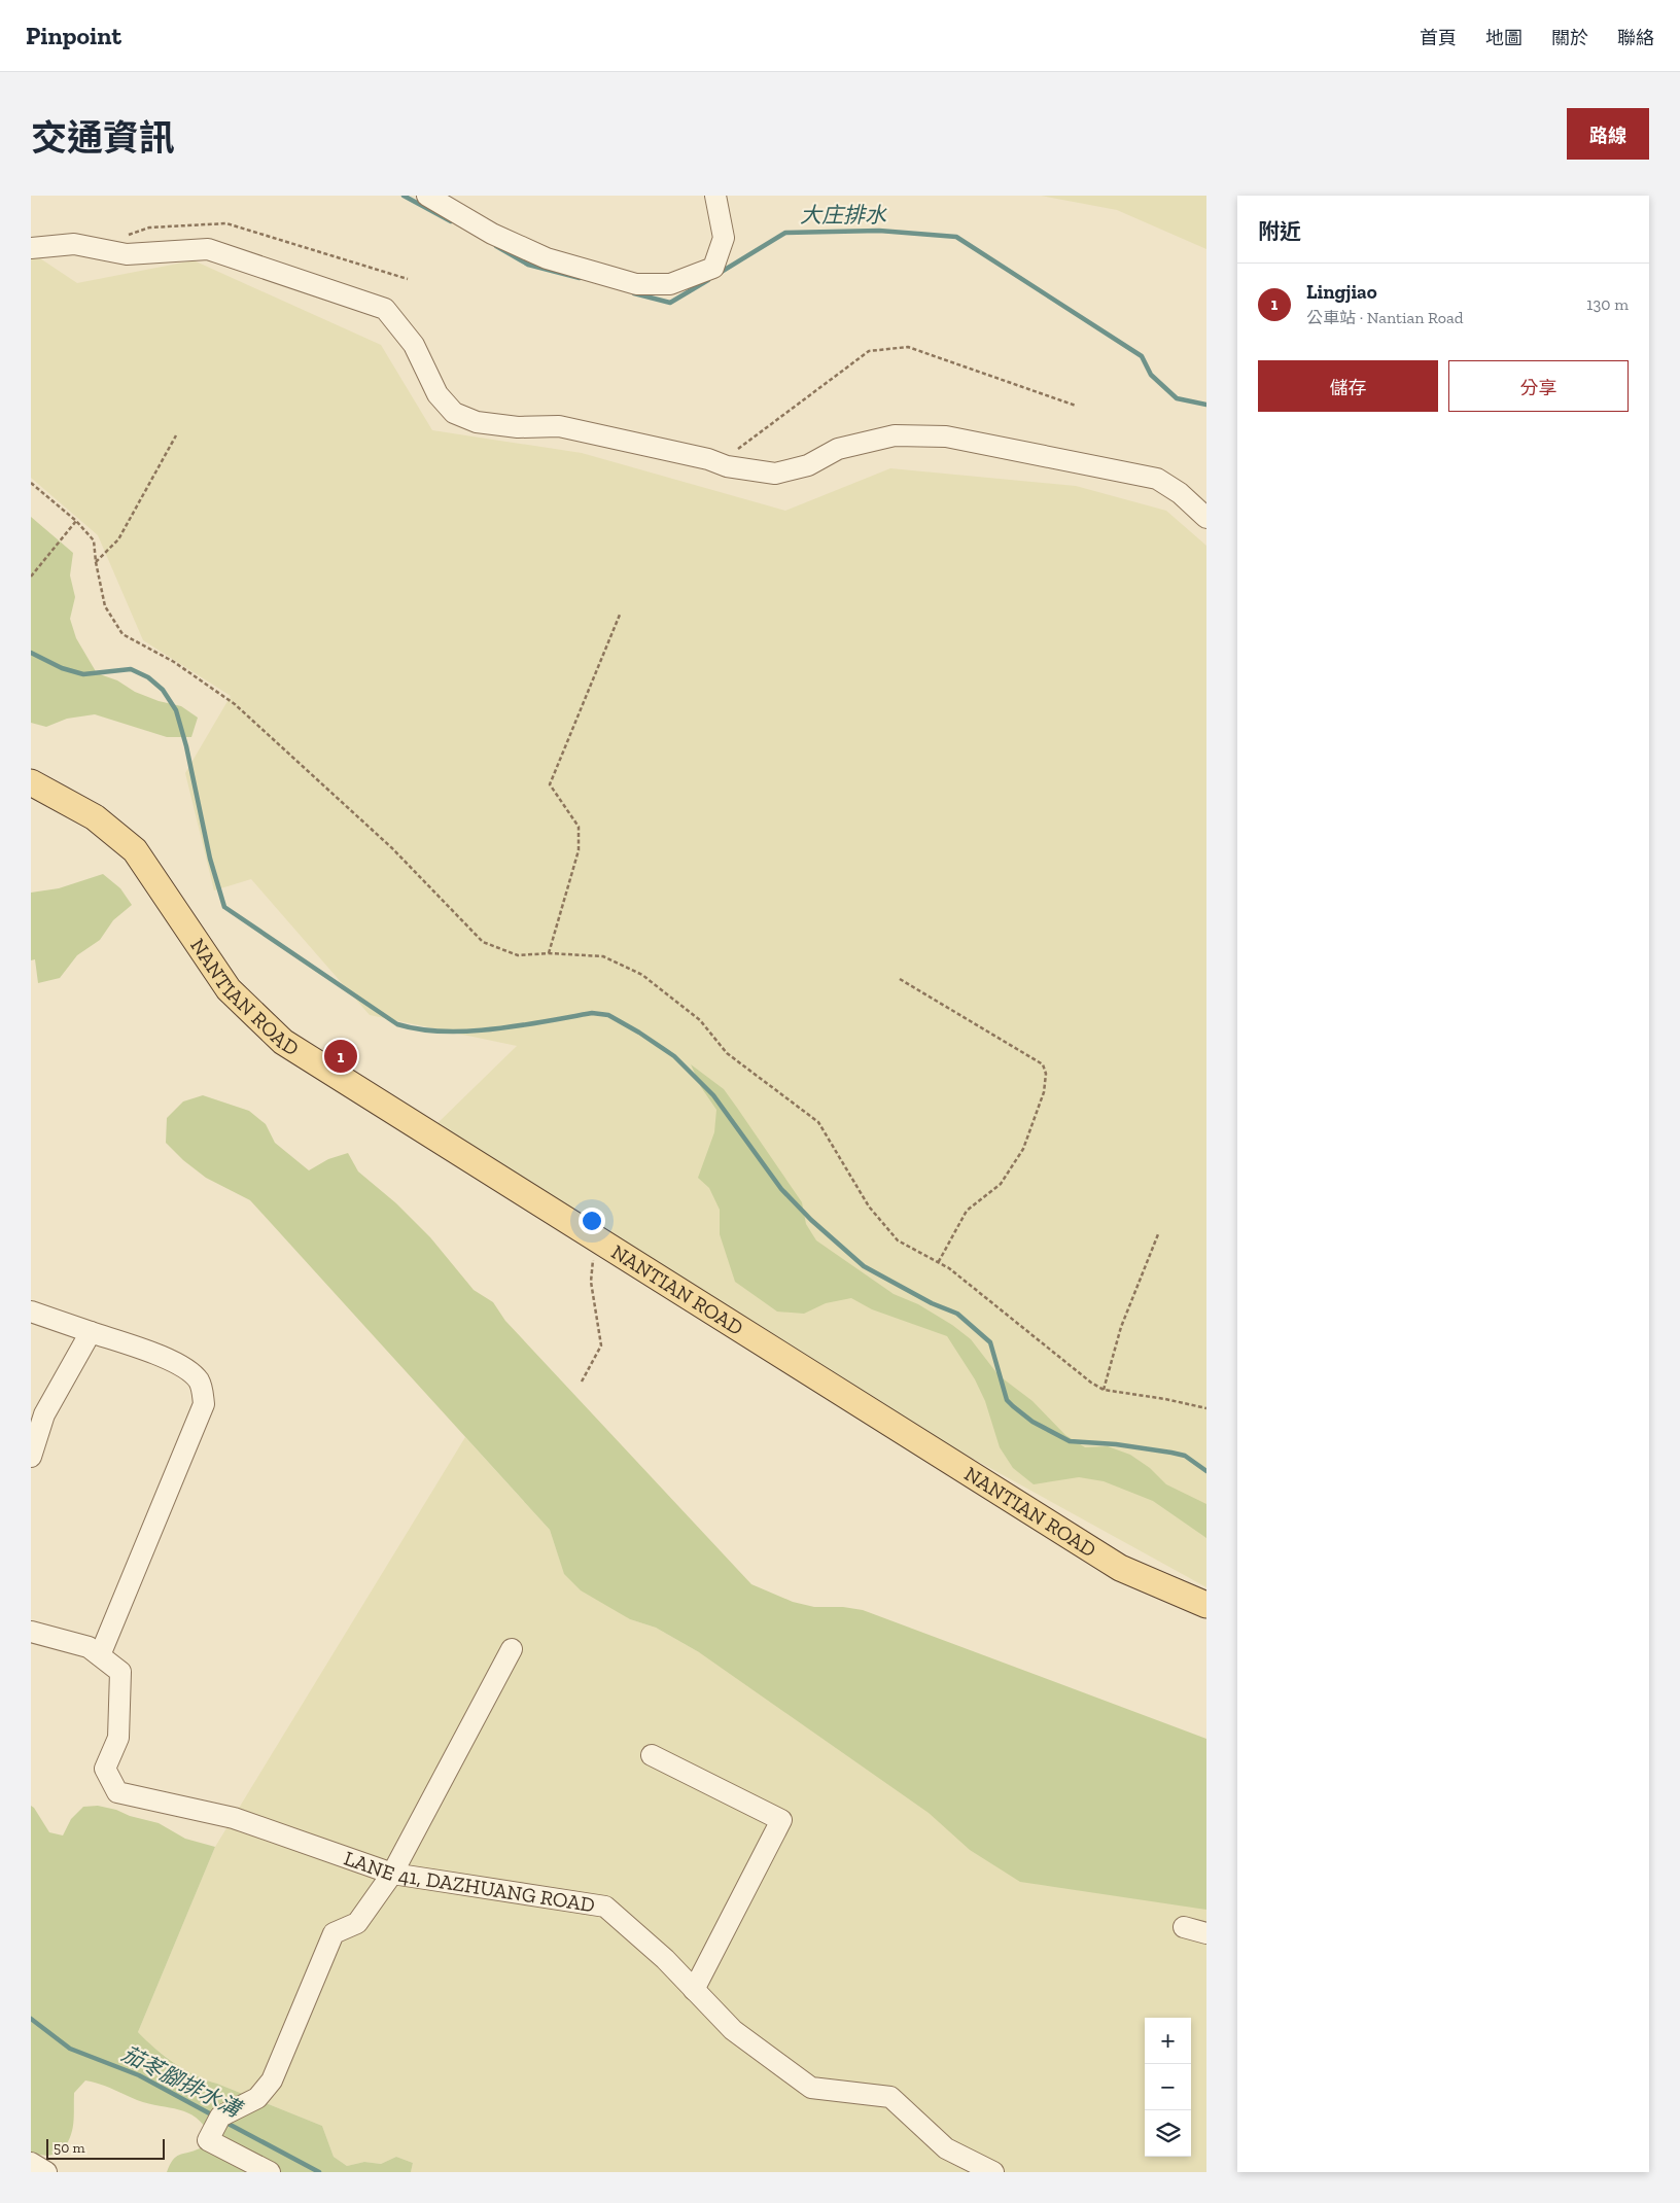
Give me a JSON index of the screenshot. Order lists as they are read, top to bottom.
{
  "streets": {
    "main road": ["NANTIAN ROAD"],
    "lane": ["LANE 41, DAZHUANG ROAD"]
  },
  "water": ["大庄排水", "茄苳腳排水溝"],
  "scale_bar": "50 m",
  "page": {
    "header": "Pinpoint",
    "nav": [
      "首頁",
      "地圖",
      "關於",
      "聯絡"
    ],
    "title": "交通資訊",
    "buttons": [
      "路線",
      ["儲存", "分享"]
    ],
    "heading": "附近",
    "list": [
      {
        "mark": "1",
        "name": "Lingjiao",
        "note": "公車站 · Nantian Road",
        "value": "130 m"
      }
    ],
    "pins": "1",
    "map_buttons": ["+", "−"],
    "scale": "50 m"
  }
}
